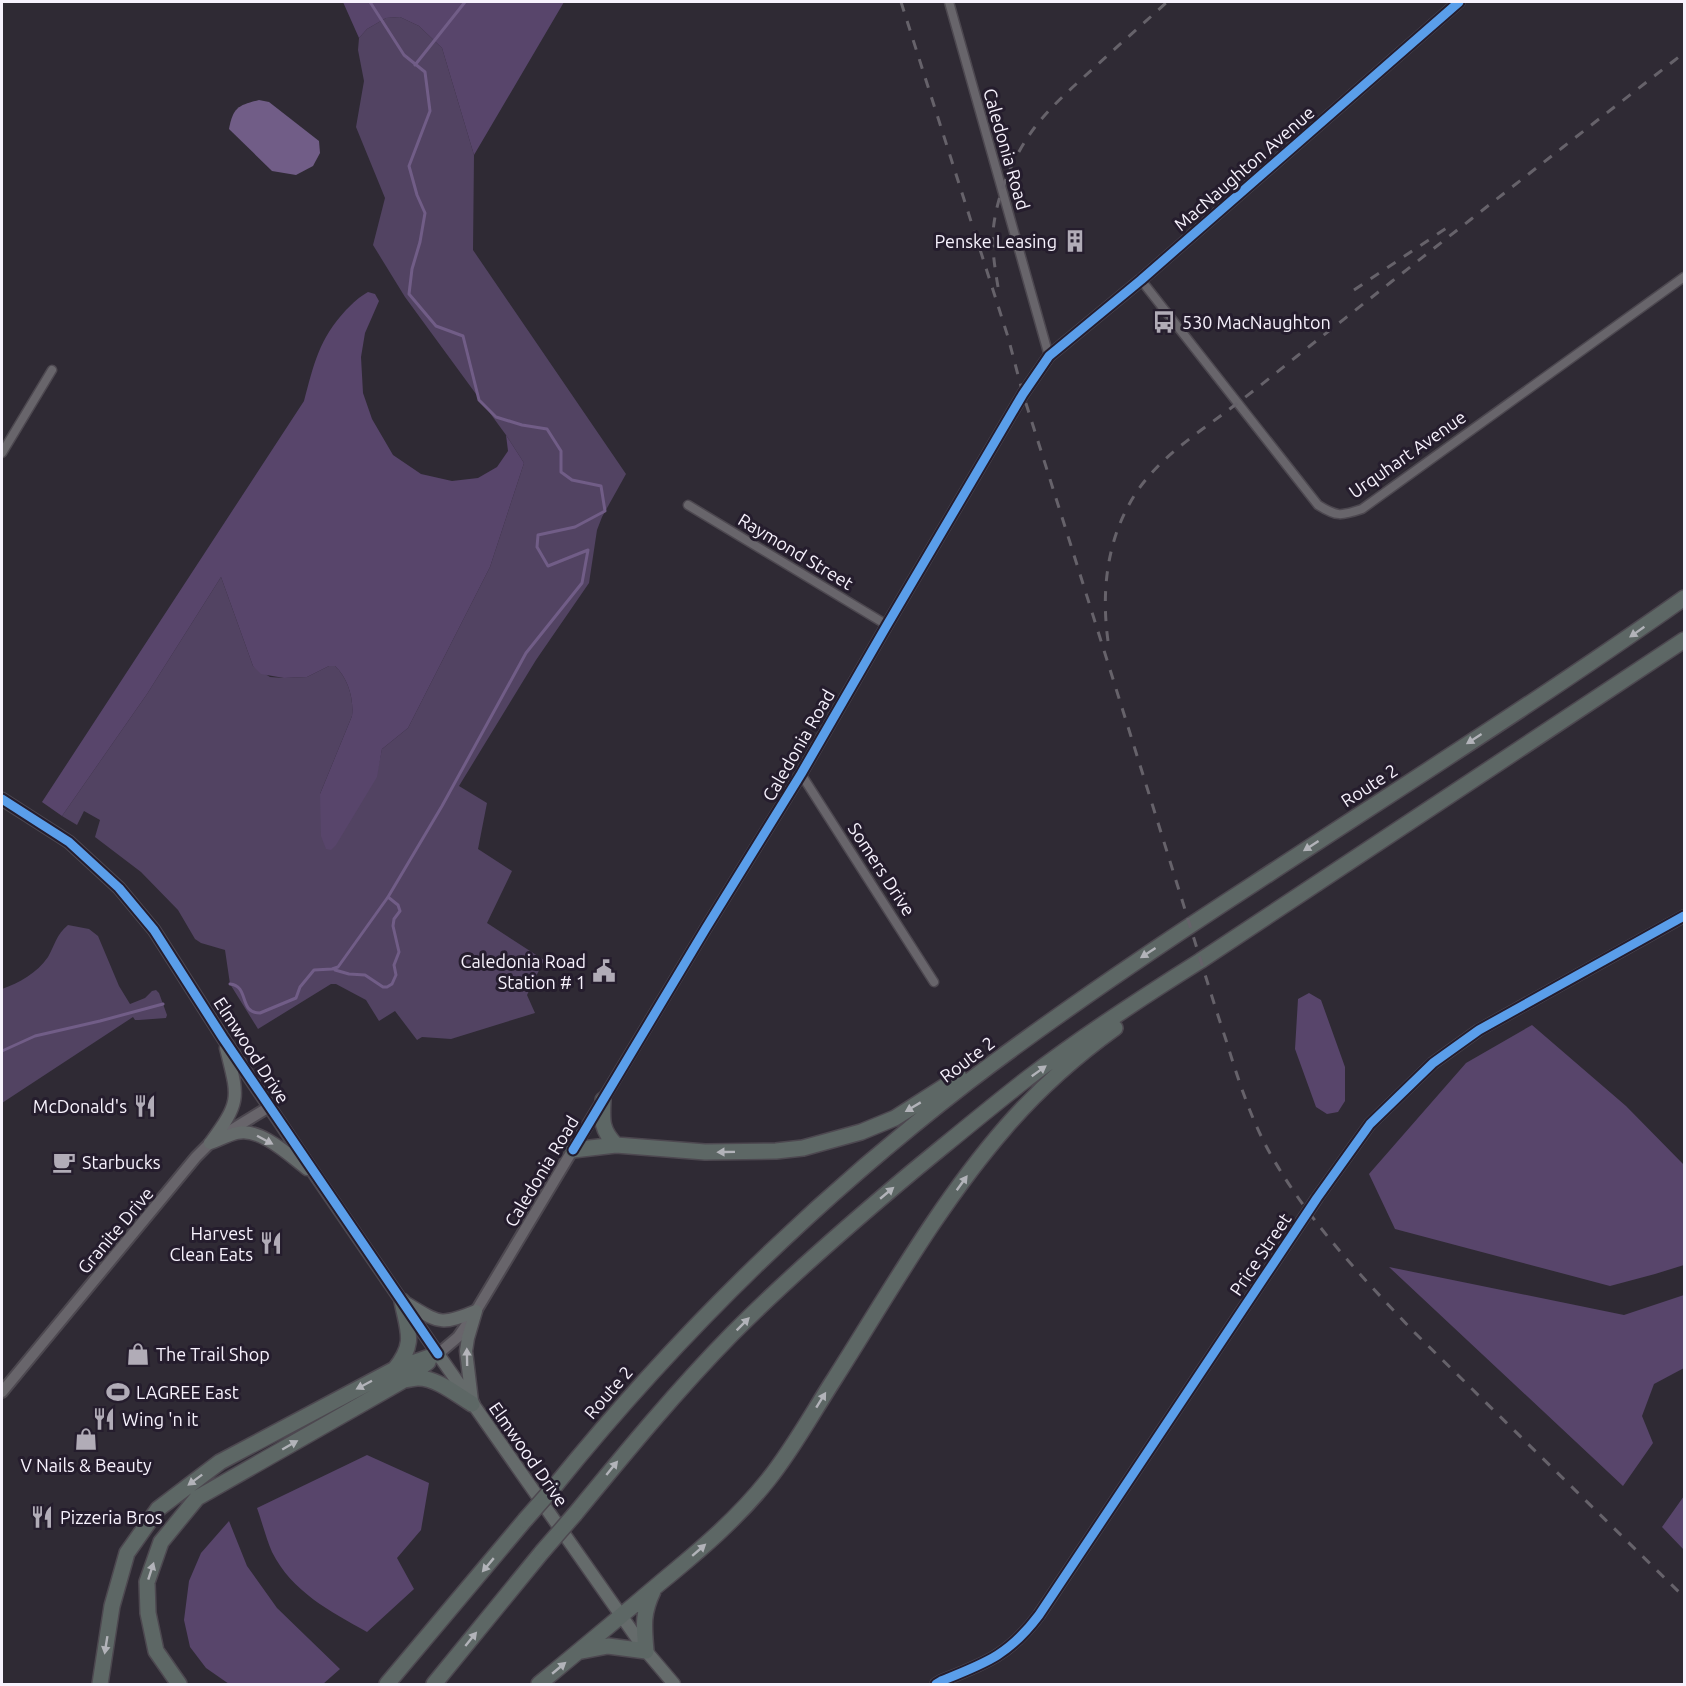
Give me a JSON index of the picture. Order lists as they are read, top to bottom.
{
  "streets": {
    "highway": ["Route 2"],
    "main road": ["Elmwood Drive"],
    "street": [
      "Caledonia Road",
      "MacNaughton Avenue",
      "Urquhart Avenue",
      "Raymond Street",
      "Somers Drive",
      "Granite Drive",
      "Price Street"
    ]
  },
  "crossings": [
    ["Caledonia Road", "MacNaughton Avenue"],
    ["Caledonia Road", "Raymond Street"],
    ["Caledonia Road", "Somers Drive"],
    ["Caledonia Road", "Elmwood Drive"],
    ["MacNaughton Avenue", "Urquhart Avenue"],
    ["Elmwood Drive", "Granite Drive"]
  ],
  "places": {
    "building": ["Penske Leasing"],
    "bus stop": ["530 MacNaughton"],
    "public building": ["Caledonia Road Station # 1"],
    "restaurant": [
      "McDonald's",
      "Harvest Clean Eats",
      "Wing 'n it",
      "Pizzeria Bros"
    ],
    "cafe": ["Starbucks"],
    "shop": ["The Trail Shop", "V Nails & Beauty"],
    "sports": ["LAGREE East"]
  }
}
